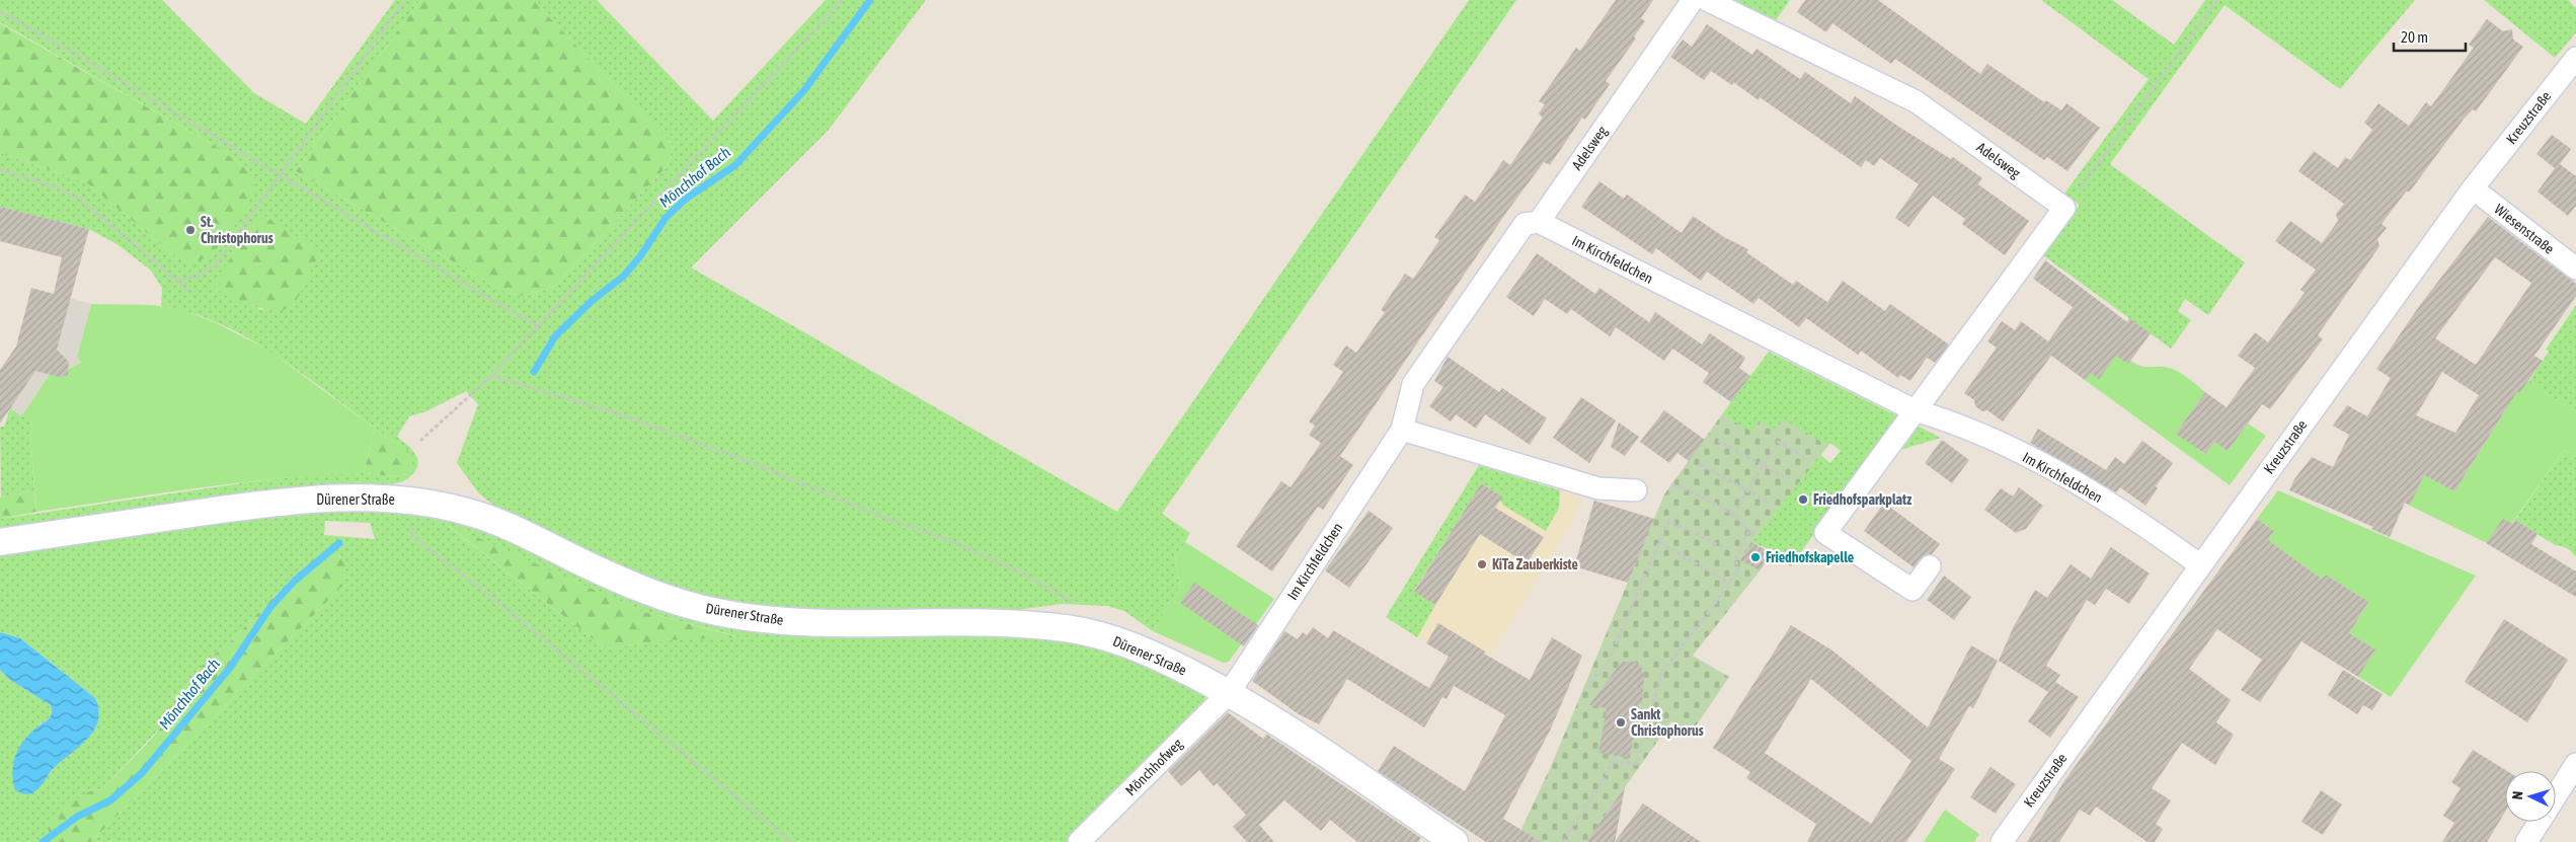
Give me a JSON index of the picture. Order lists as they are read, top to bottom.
{
  "streets": {
    "street": [
      "Kreuzstraße",
      "Adelsweg",
      "Wiesenstraße",
      "Im Kirchfeldchen",
      "Dürener Straße",
      "Mönchhofweg"
    ]
  },
  "crossings": [
    ["Kreuzstraße", "Wiesenstraße"],
    ["Kreuzstraße", "Im Kirchfeldchen"],
    ["Adelsweg", "Im Kirchfeldchen"],
    ["Im Kirchfeldchen", "Dürener Straße"],
    ["Im Kirchfeldchen", "Mönchhofweg"],
    ["Dürener Straße", "Mönchhofweg"]
  ],
  "water": ["Mönchhof Bach"],
  "places": [
    "St. Christophorus",
    "Friedhofsparkplatz",
    "Friedhofskapelle",
    "KiTa Zauberkiste",
    "Sankt Christophorus"
  ],
  "scale_bar": "20 m",
  "north": "left"
}
